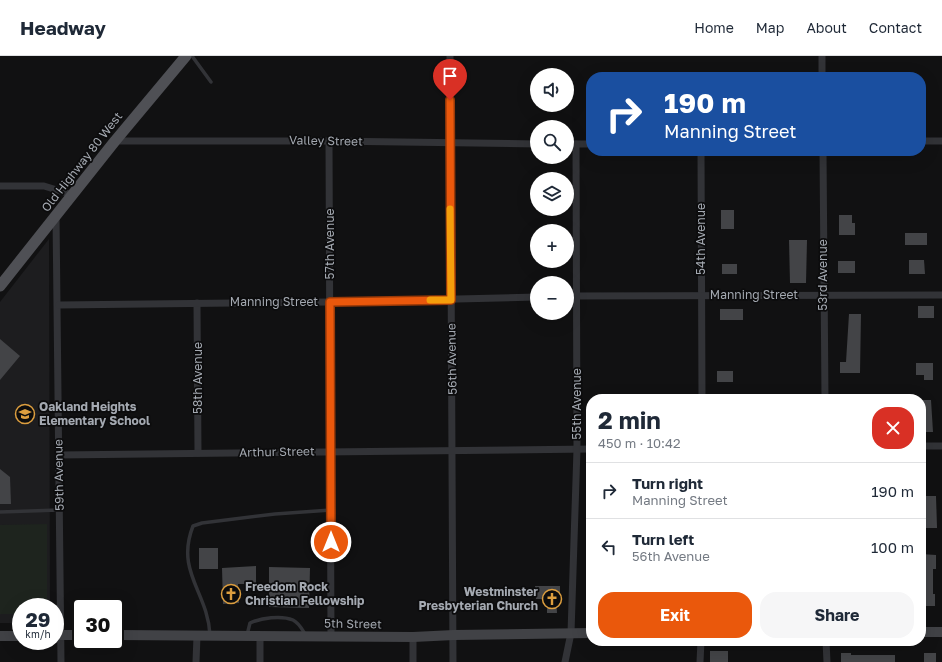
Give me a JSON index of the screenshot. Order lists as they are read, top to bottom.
{
  "streets": {
    "main road": ["Old Highway 80 West"],
    "street": [
      "Valley Street",
      "54th Avenue",
      "57th Avenue",
      "53rd Avenue",
      "Manning Street",
      "56th Avenue",
      "58th Avenue",
      "55th Avenue",
      "Arthur Street",
      "59th Avenue",
      "5th Street"
    ]
  },
  "crossings": [
    ["Valley Street", "Old Highway 80 West"],
    ["Valley Street", "57th Avenue"],
    ["Valley Street", "56th Avenue"],
    ["Old Highway 80 West", "59th Avenue"],
    ["54th Avenue", "Manning Street"],
    ["57th Avenue", "Manning Street"],
    ["57th Avenue", "Arthur Street"],
    ["57th Avenue", "5th Street"],
    ["53rd Avenue", "Manning Street"],
    ["Manning Street", "56th Avenue"],
    ["Manning Street", "58th Avenue"],
    ["Manning Street", "55th Avenue"],
    ["Manning Street", "59th Avenue"],
    ["56th Avenue", "Arthur Street"],
    ["56th Avenue", "5th Street"],
    ["58th Avenue", "Arthur Street"],
    ["55th Avenue", "Arthur Street"],
    ["55th Avenue", "5th Street"],
    ["Arthur Street", "59th Avenue"]
  ],
  "places": {
    "school or university": ["Oakland Heights Elementary School"],
    "church": ["Freedom Rock Christian Fellowship", "Westminster Presbyterian Church"]
  },
  "page": {
    "header": "Headway",
    "nav": [
      "Home",
      "Map",
      "About",
      "Contact"
    ],
    "map_buttons": ["+", "−"],
    "turn": ["190 m", "Manning Street"],
    "heading": ["2 min", "450 m · 10:42"],
    "list": [
      {
        "name": "Turn right",
        "note": "Manning Street",
        "value": "190 m"
      },
      {
        "name": "Turn left",
        "note": "56th Avenue",
        "value": "100 m"
      }
    ],
    "buttons": ["Exit", "Share"],
    "speed": "29 km/h",
    "limit": "30"
  }
}
